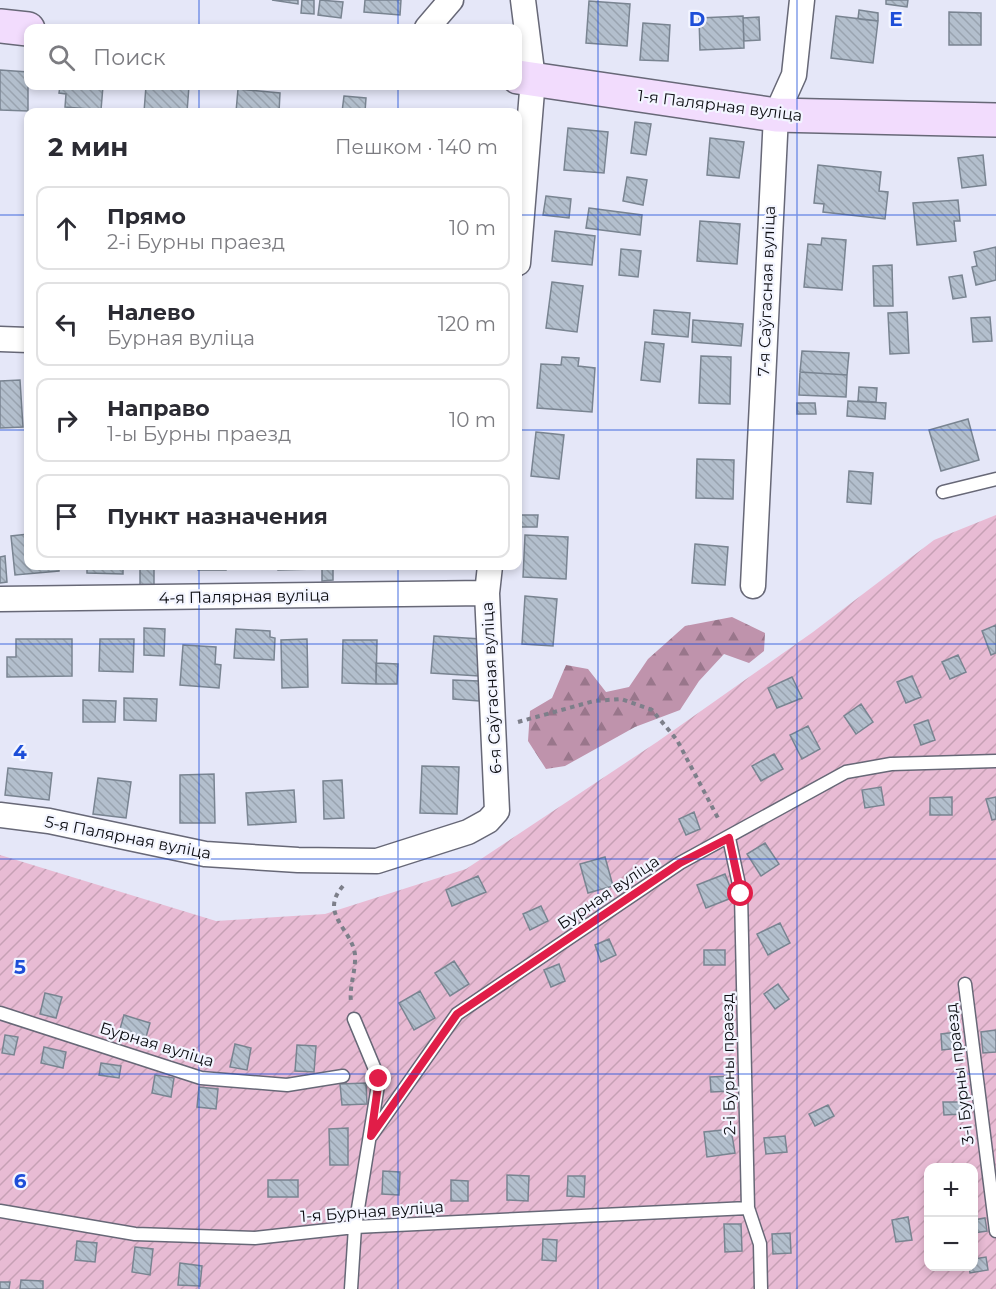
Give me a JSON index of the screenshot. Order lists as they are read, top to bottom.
{
  "streets": {
    "street": [
      "1-я Палярная вуліца",
      "7-я Саўгасная вуліца",
      "4-я Палярная вуліца",
      "6-я Саўгасная вуліца",
      "5-я Палярная вуліца"
    ],
    "lane": [
      "Бурная вуліца",
      "2-і Бурны праезд",
      "3-і Бурны праезд",
      "1-я Бурная вуліца"
    ]
  },
  "crossings": [
    ["1-я Палярная вуліца", "7-я Саўгасная вуліца"],
    ["4-я Палярная вуліца", "6-я Саўгасная вуліца"],
    ["6-я Саўгасная вуліца", "5-я Палярная вуліца"],
    ["Бурная вуліца", "2-і Бурны праезд"],
    ["2-і Бурны праезд", "1-я Бурная вуліца"]
  ],
  "page": {
    "search": "Поиск",
    "heading": ["2 мин", "Пешком · 140 m"],
    "list": [
      ["Прямо", "2-і Бурны праезд", "10 m"],
      ["Налево", "Бурная вуліца", "120 m"],
      ["Направо", "1-ы Бурны праезд", "10 m"],
      "Пункт назначения"
    ],
    "map_buttons": ["+", "−"]
  },
  "grid": {
    "columns": ["D", "E"],
    "rows": ["4", "5", "6"]
  }
}
